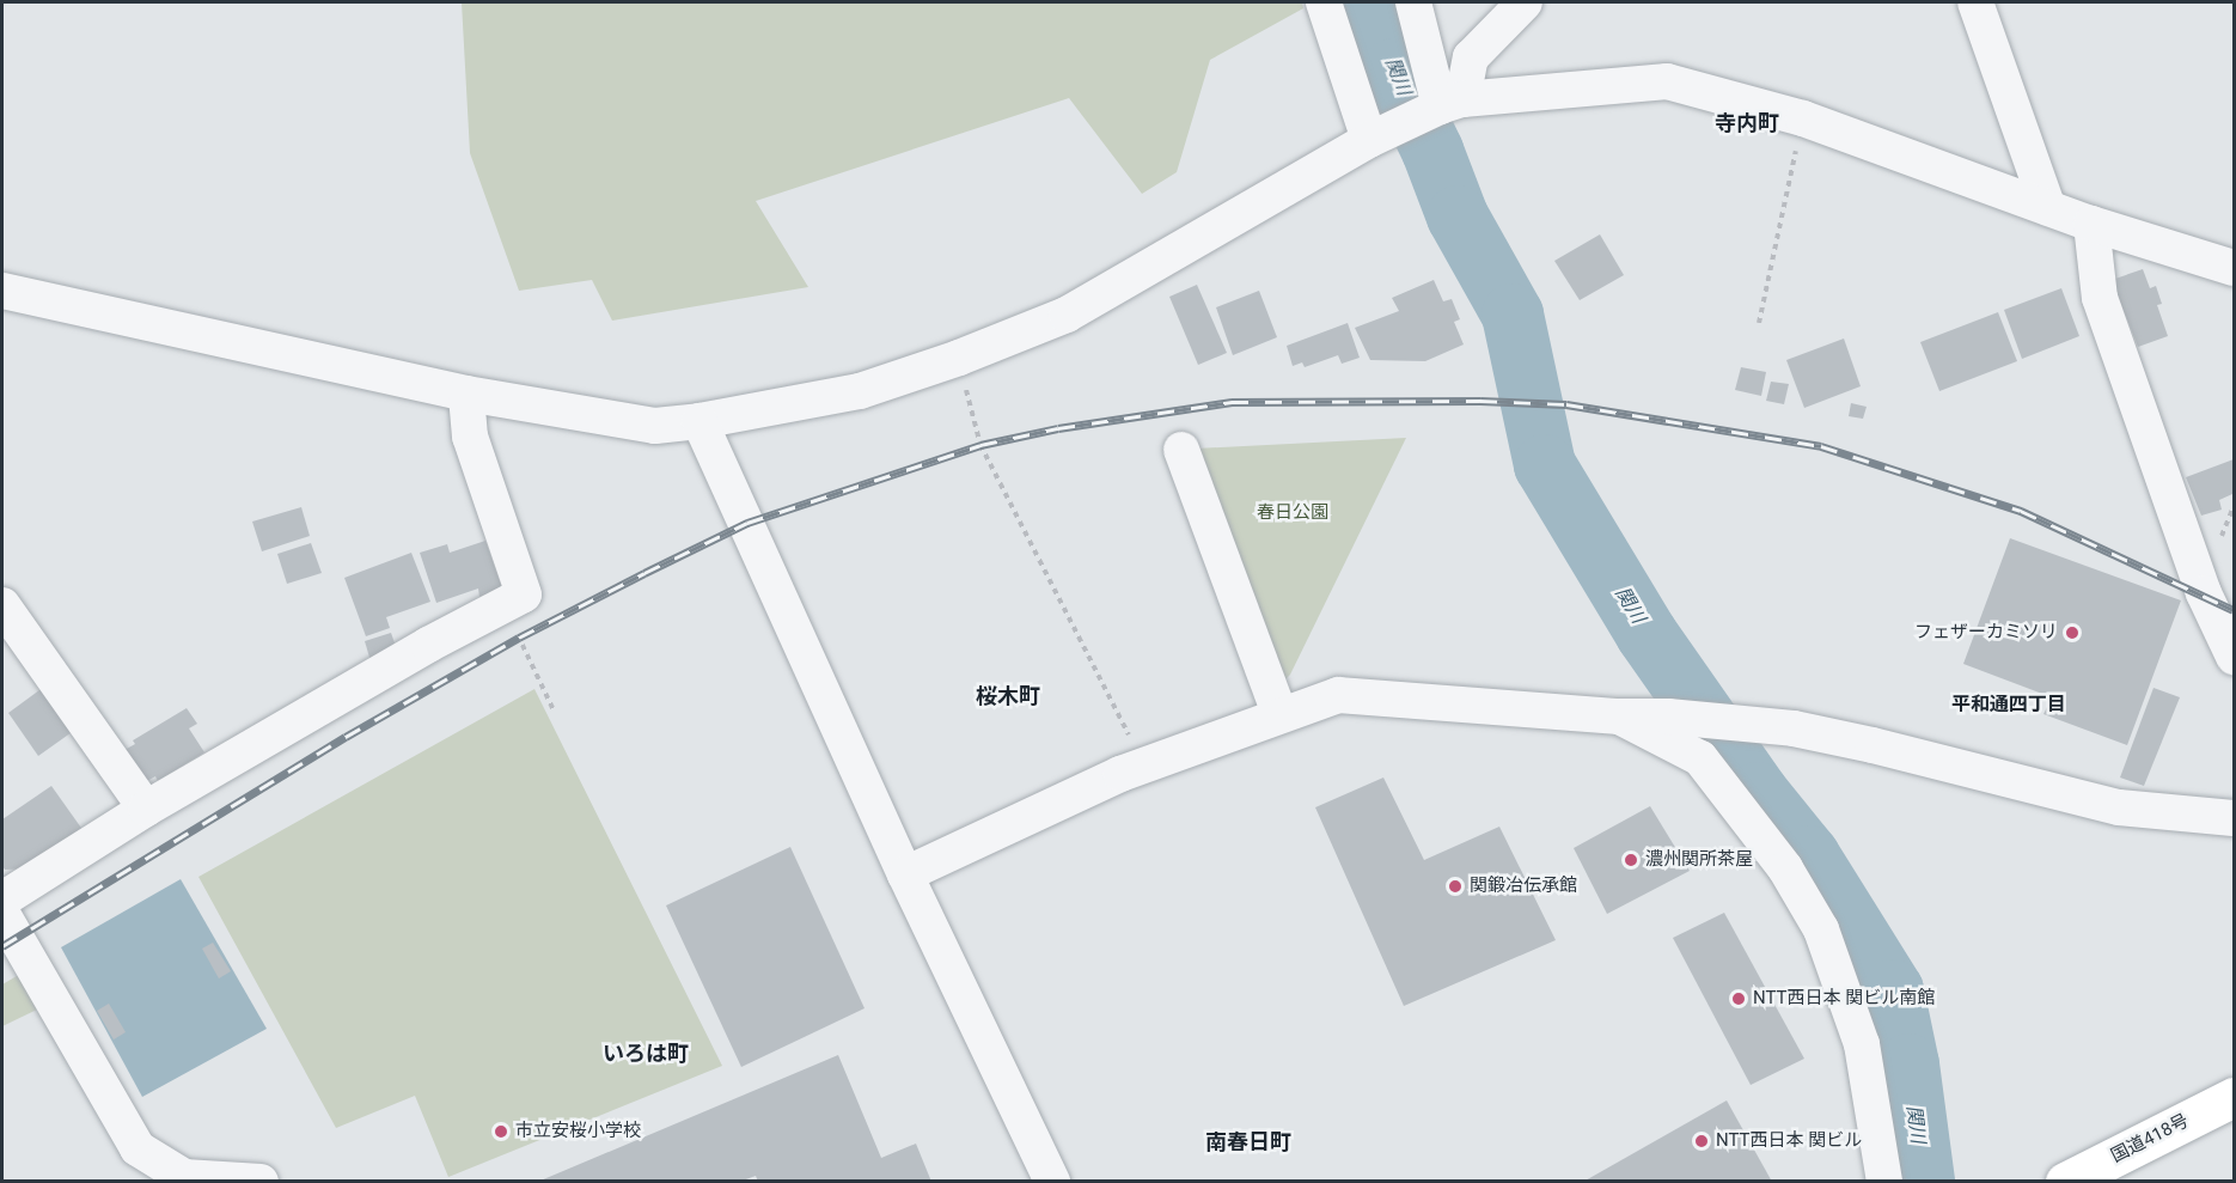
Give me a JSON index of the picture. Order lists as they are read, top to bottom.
{
  "streets": {
    "highway": ["国道418号"]
  },
  "districts": [
    "寺内町",
    "桜木町",
    "平和通四丁目",
    "いろは町",
    "南春日町"
  ],
  "water": ["関川"],
  "parks": ["春日公園"],
  "places": [
    "フェザーカミソリ",
    "濃州関所茶屋",
    "関鍛冶伝承館",
    "NTT西日本 関ビル南館",
    "市立安桜小学校",
    "NTT西日本 関ビル"
  ]
}
